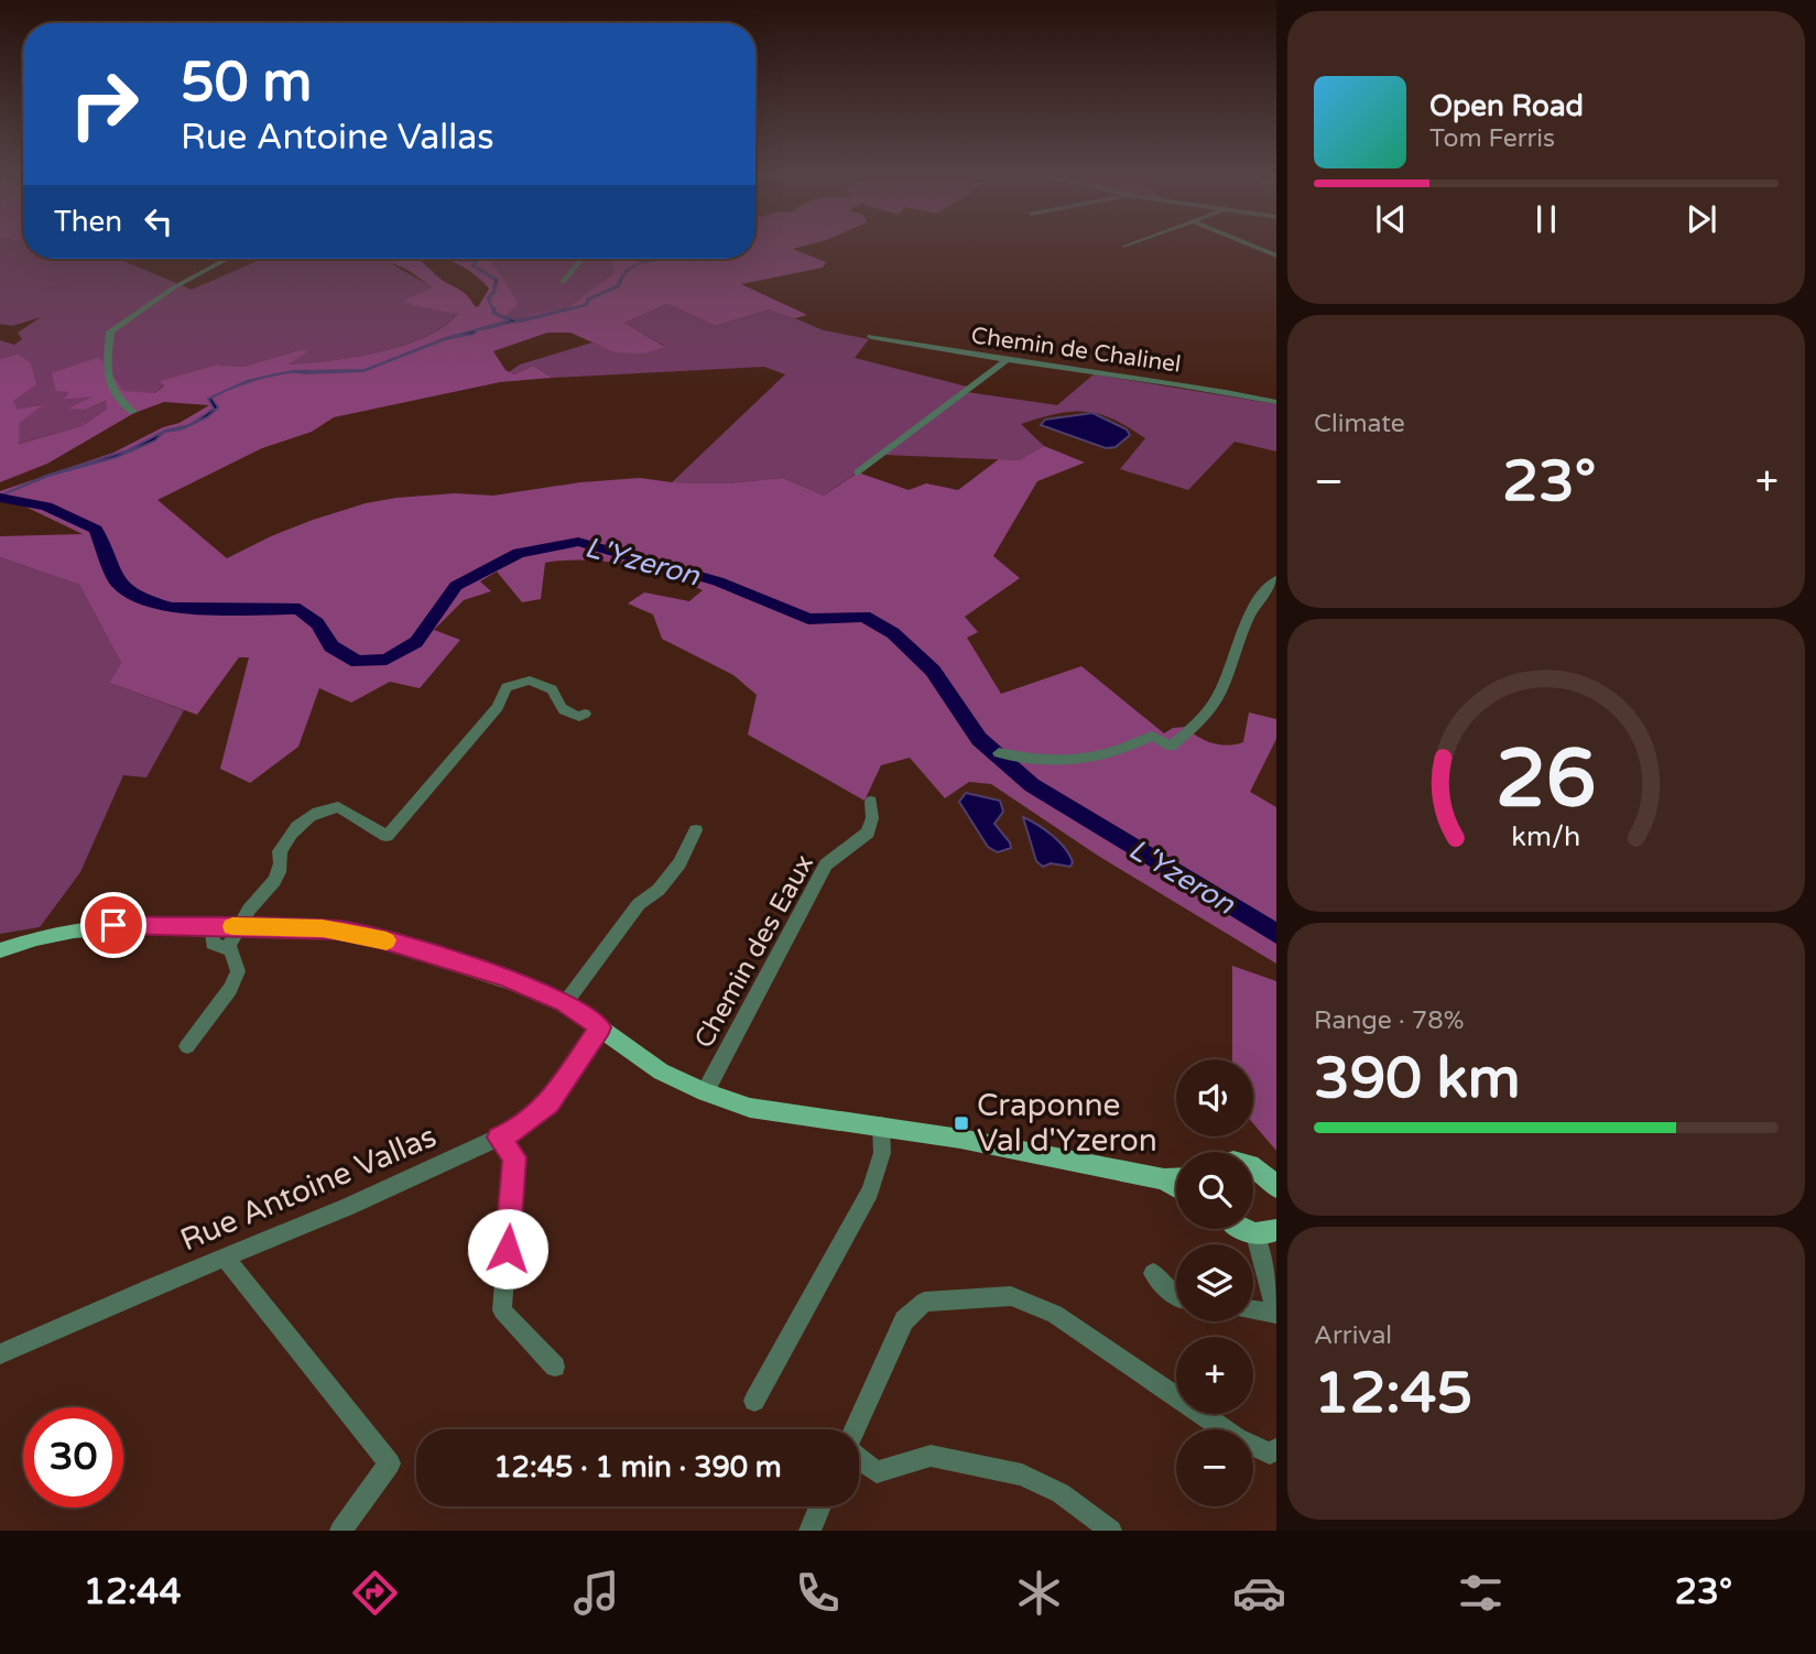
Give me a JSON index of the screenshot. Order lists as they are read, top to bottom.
{
  "streets": {
    "street": ["Chemin de Chalinel", "Chemin des Eaux", "Rue Antoine Vallas"]
  },
  "water": ["L'Yzeron"],
  "places": {
    "transit": ["Craponne Val d'Yzeron"]
  },
  "page": {
    "turn": ["50 m", "Rue Antoine Vallas"],
    "song": ["Open Road", "Tom Ferris"],
    "then": "Then",
    "tile": [
      "Climate",
      ["Range · 78%", "390 km"],
      ["Arrival", "12:45"]
    ],
    "heat": ["−", "23°", "+"],
    "map_buttons": ["+", "−"],
    "limit": "30",
    "trip": "12:45 · 1 min · 390 m",
    "tabs": ["12:44", "23°"],
    "gauge": ["26", "km/h"]
  }
}
